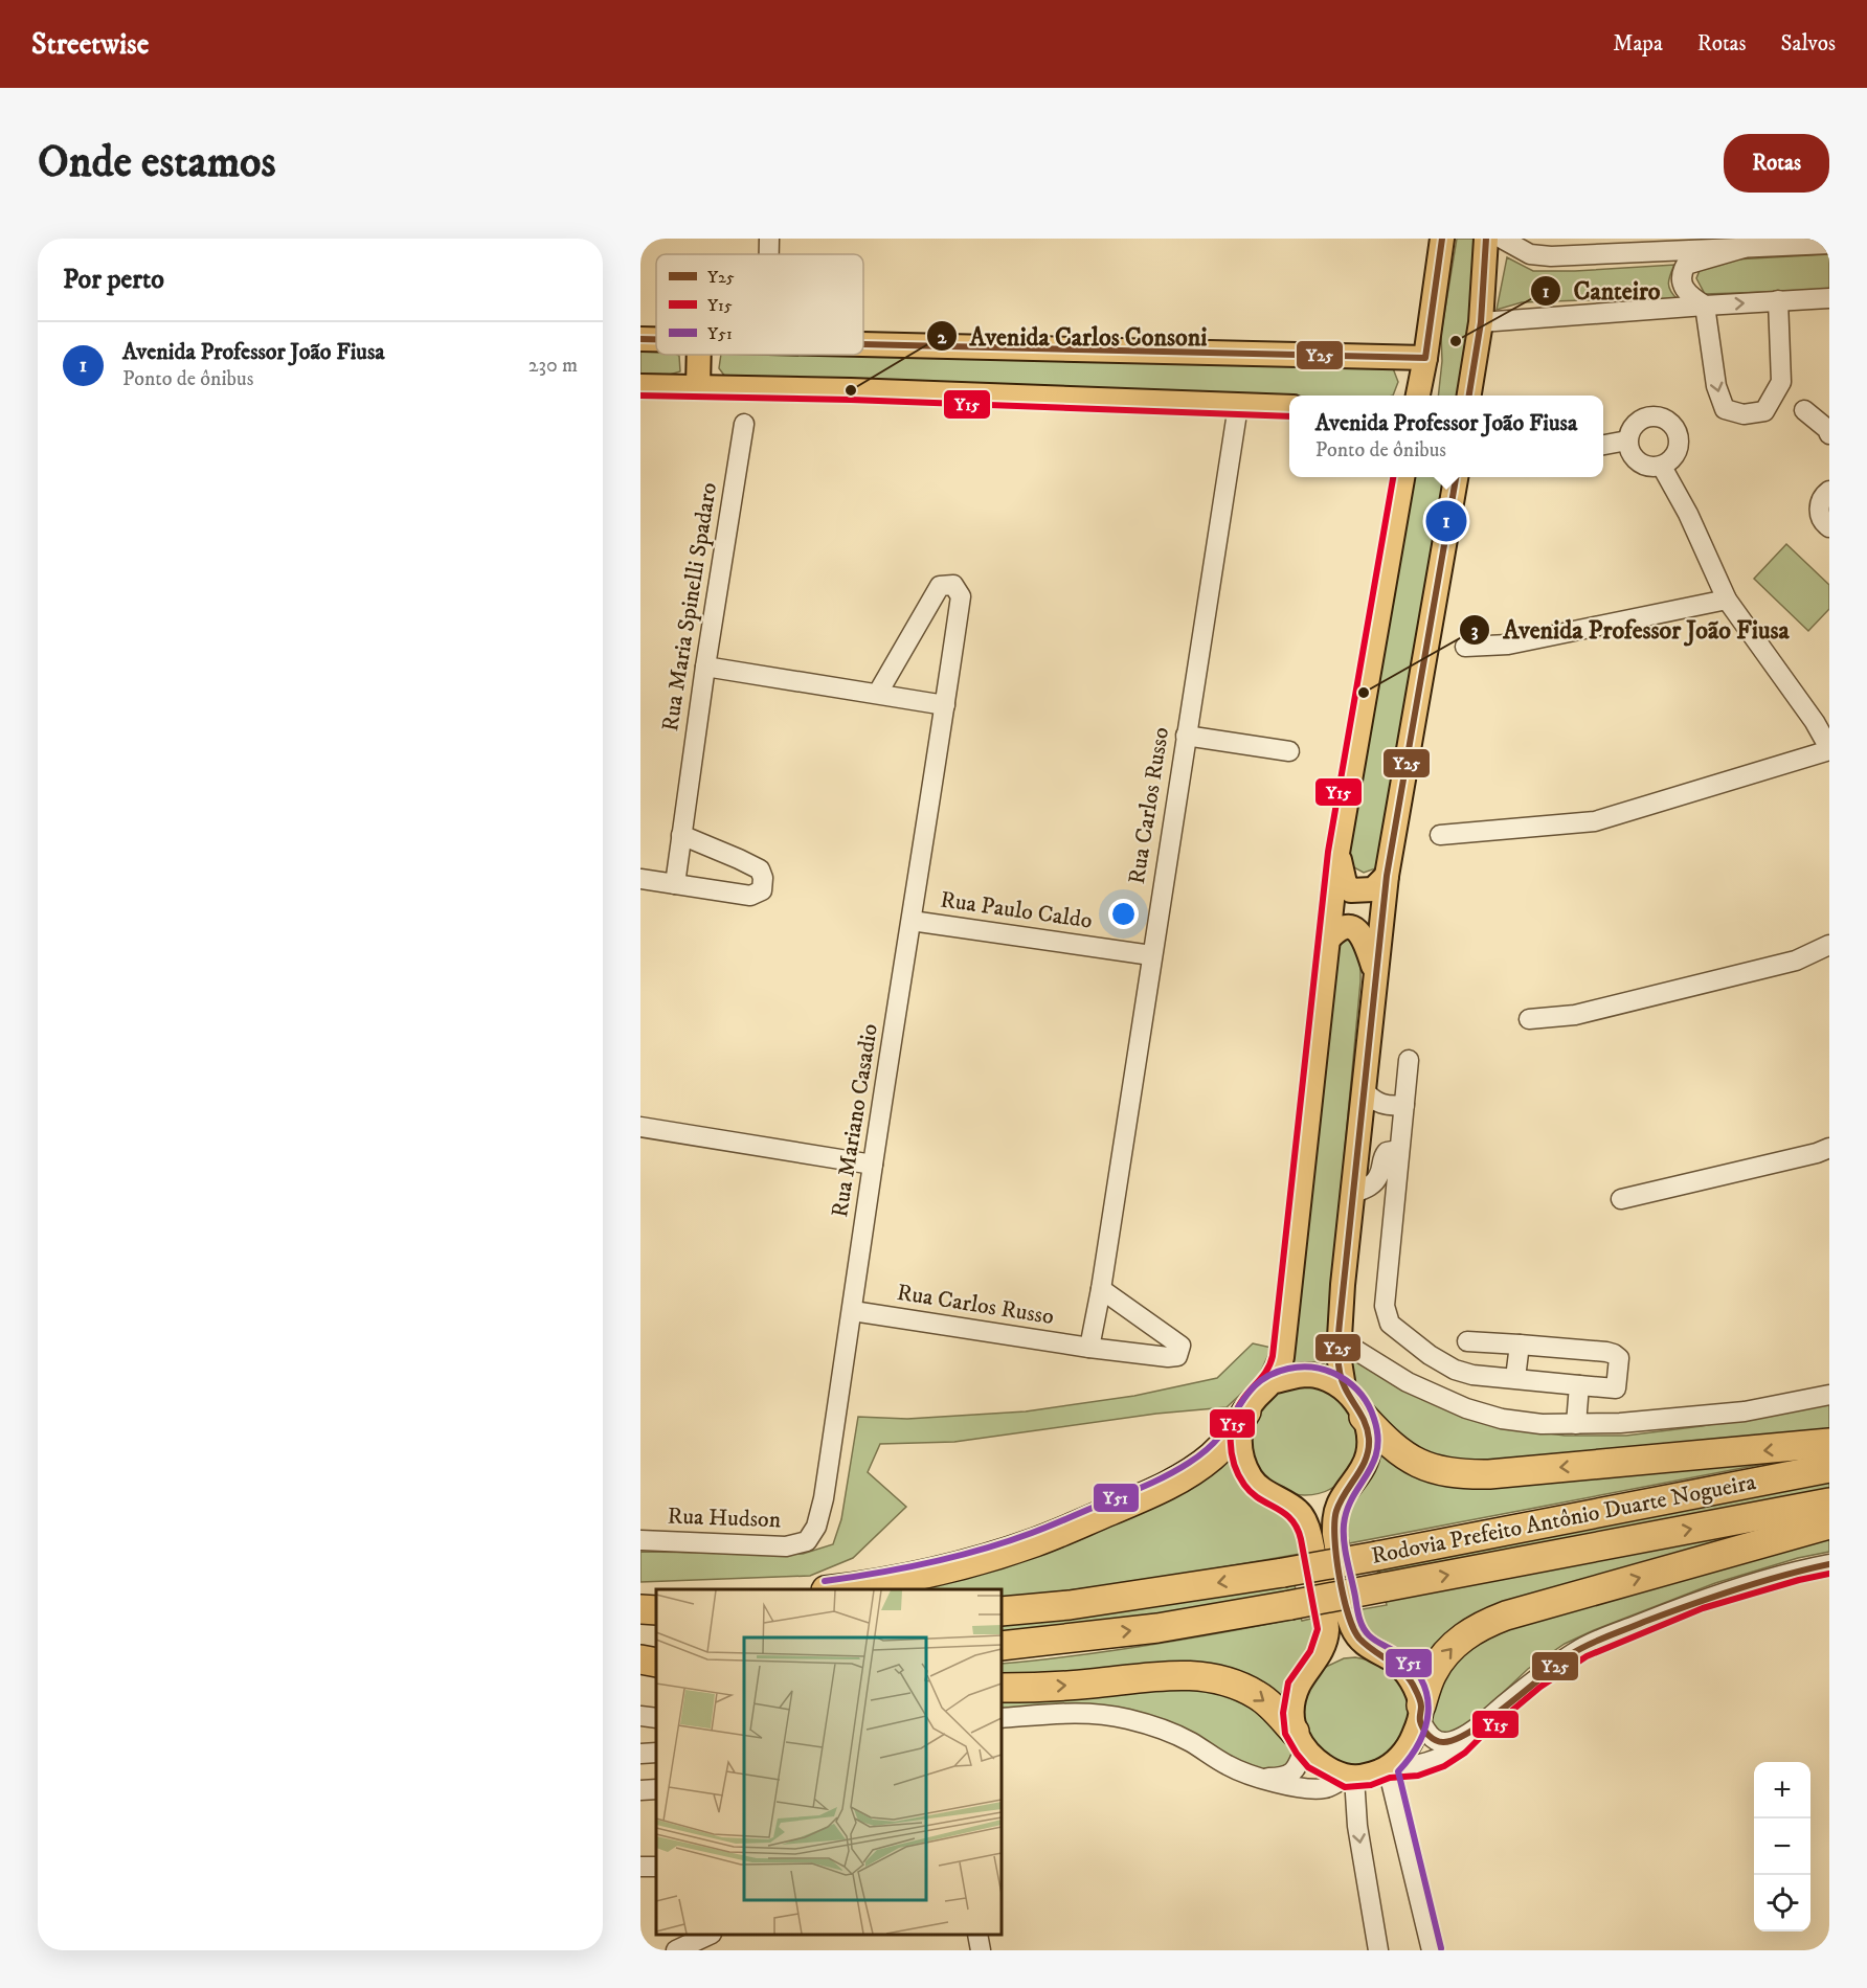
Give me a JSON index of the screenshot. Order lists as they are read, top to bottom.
{
  "streets": {
    "highway": ["Rodovia Prefeito Antônio Duarte Nogueira"],
    "street": [
      "Rua Maria Spinelli Spadaro",
      "Rua Carlos Russo",
      "Rua Paulo Caldo",
      "Rua Mariano Casadio",
      "Rua Hudson"
    ]
  },
  "crossings": [
    ["Rua Carlos Russo", "Rua Paulo Caldo"],
    ["Rua Carlos Russo", "Rua Mariano Casadio"],
    ["Rua Paulo Caldo", "Rua Mariano Casadio"],
    ["Rua Mariano Casadio", "Rua Hudson"]
  ],
  "places": ["Canteiro", "Avenida Carlos Consoni", "Avenida Professor João Fiusa"],
  "lines": ["transit line Y25", "transit line Y15", "transit line Y51"],
  "legend": ["Y25", "Y15", "Y51"],
  "page": {
    "header": "Streetwise",
    "nav": ["Mapa", "Rotas", "Salvos"],
    "buttons": "Rotas",
    "title": "Onde estamos",
    "heading": "Por perto",
    "list": [
      {
        "mark": "1",
        "name": "Avenida Professor João Fiusa",
        "note": "Ponto de ônibus",
        "value": "230 m"
      }
    ],
    "popup": ["Avenida Professor João Fiusa", "Ponto de ônibus"],
    "pins": "1",
    "map_buttons": ["+", "−"]
  }
}
